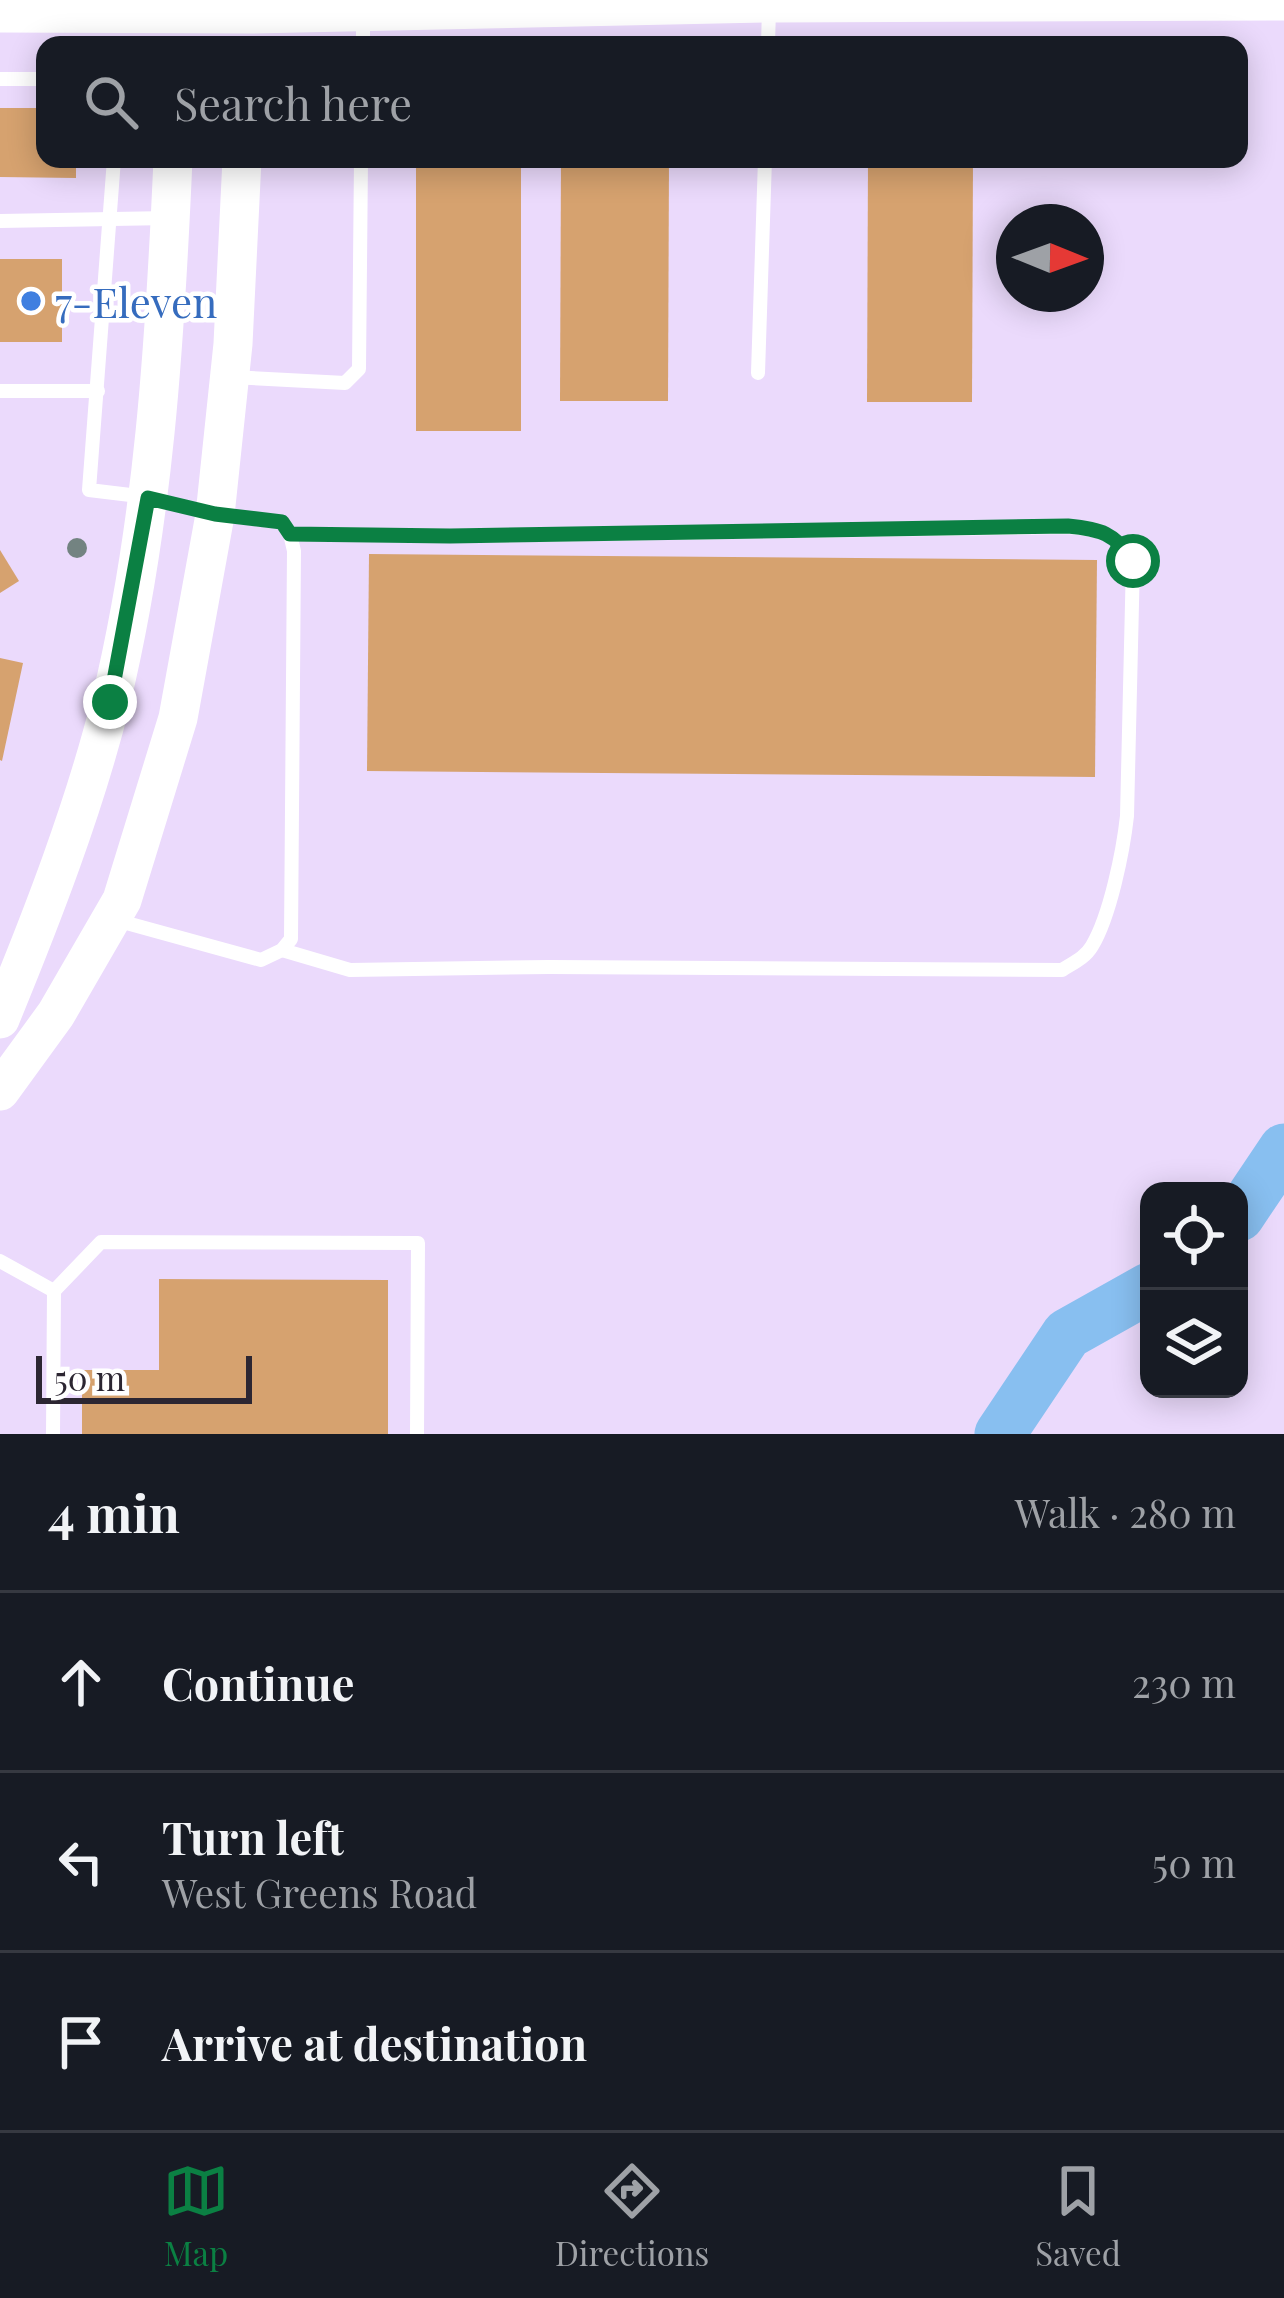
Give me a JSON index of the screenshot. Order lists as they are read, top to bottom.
{
  "places": ["7-Eleven"],
  "scale_bar": "50 m",
  "north": "right",
  "page": {
    "search": "Search here",
    "scale": "50 m",
    "heading": ["4 min", "Walk · 280 m"],
    "list": [
      ["Continue", "230 m"],
      ["Turn left", "West Greens Road", "50 m"],
      "Arrive at destination"
    ],
    "nav": ["Map", "Directions", "Saved"]
  }
}
